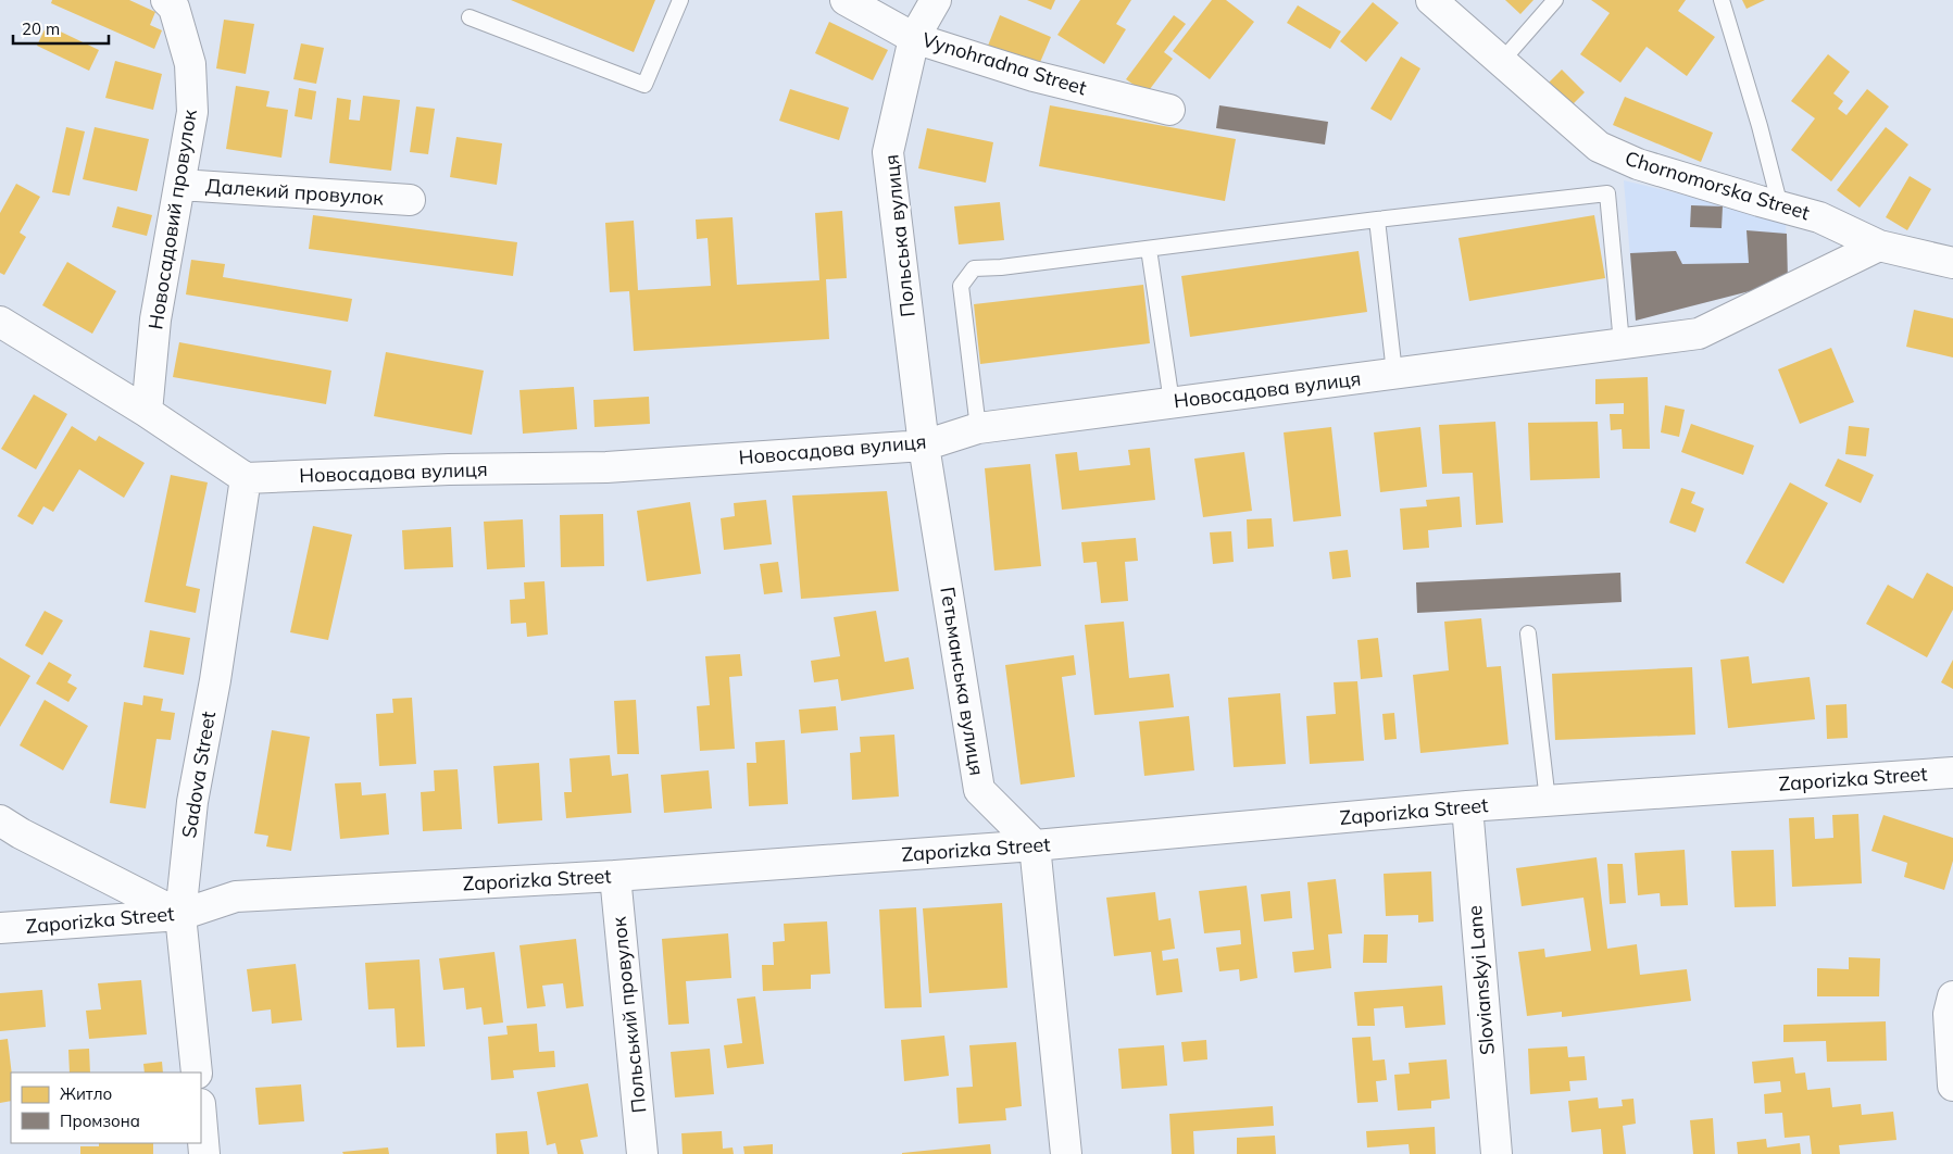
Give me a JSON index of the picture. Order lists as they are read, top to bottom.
{
  "streets": {
    "street": [
      "Vynohradna Street",
      "Chornomorska Street",
      "Далекий провулок",
      "Новосадовий провулок",
      "Польська вулиця",
      "Новосадова вулиця",
      "Гетьманська вулиця",
      "Sadova Street",
      "Zaporizka Street",
      "Slovianskyi Lane",
      "Польський провулок"
    ]
  },
  "crossings": [
    ["Vynohradna Street", "Польська вулиця"],
    ["Chornomorska Street", "Новосадова вулиця"],
    ["Далекий провулок", "Новосадовий провулок"],
    ["Польська вулиця", "Новосадова вулиця"],
    ["Польська вулиця", "Гетьманська вулиця"],
    ["Новосадова вулиця", "Гетьманська вулиця"],
    ["Новосадова вулиця", "Sadova Street"],
    ["Гетьманська вулиця", "Zaporizka Street"],
    ["Sadova Street", "Zaporizka Street"],
    ["Zaporizka Street", "Slovianskyi Lane"],
    ["Zaporizka Street", "Польський провулок"]
  ],
  "legend": ["Житло", "Промзона"],
  "scale_bar": "20 m"
}
